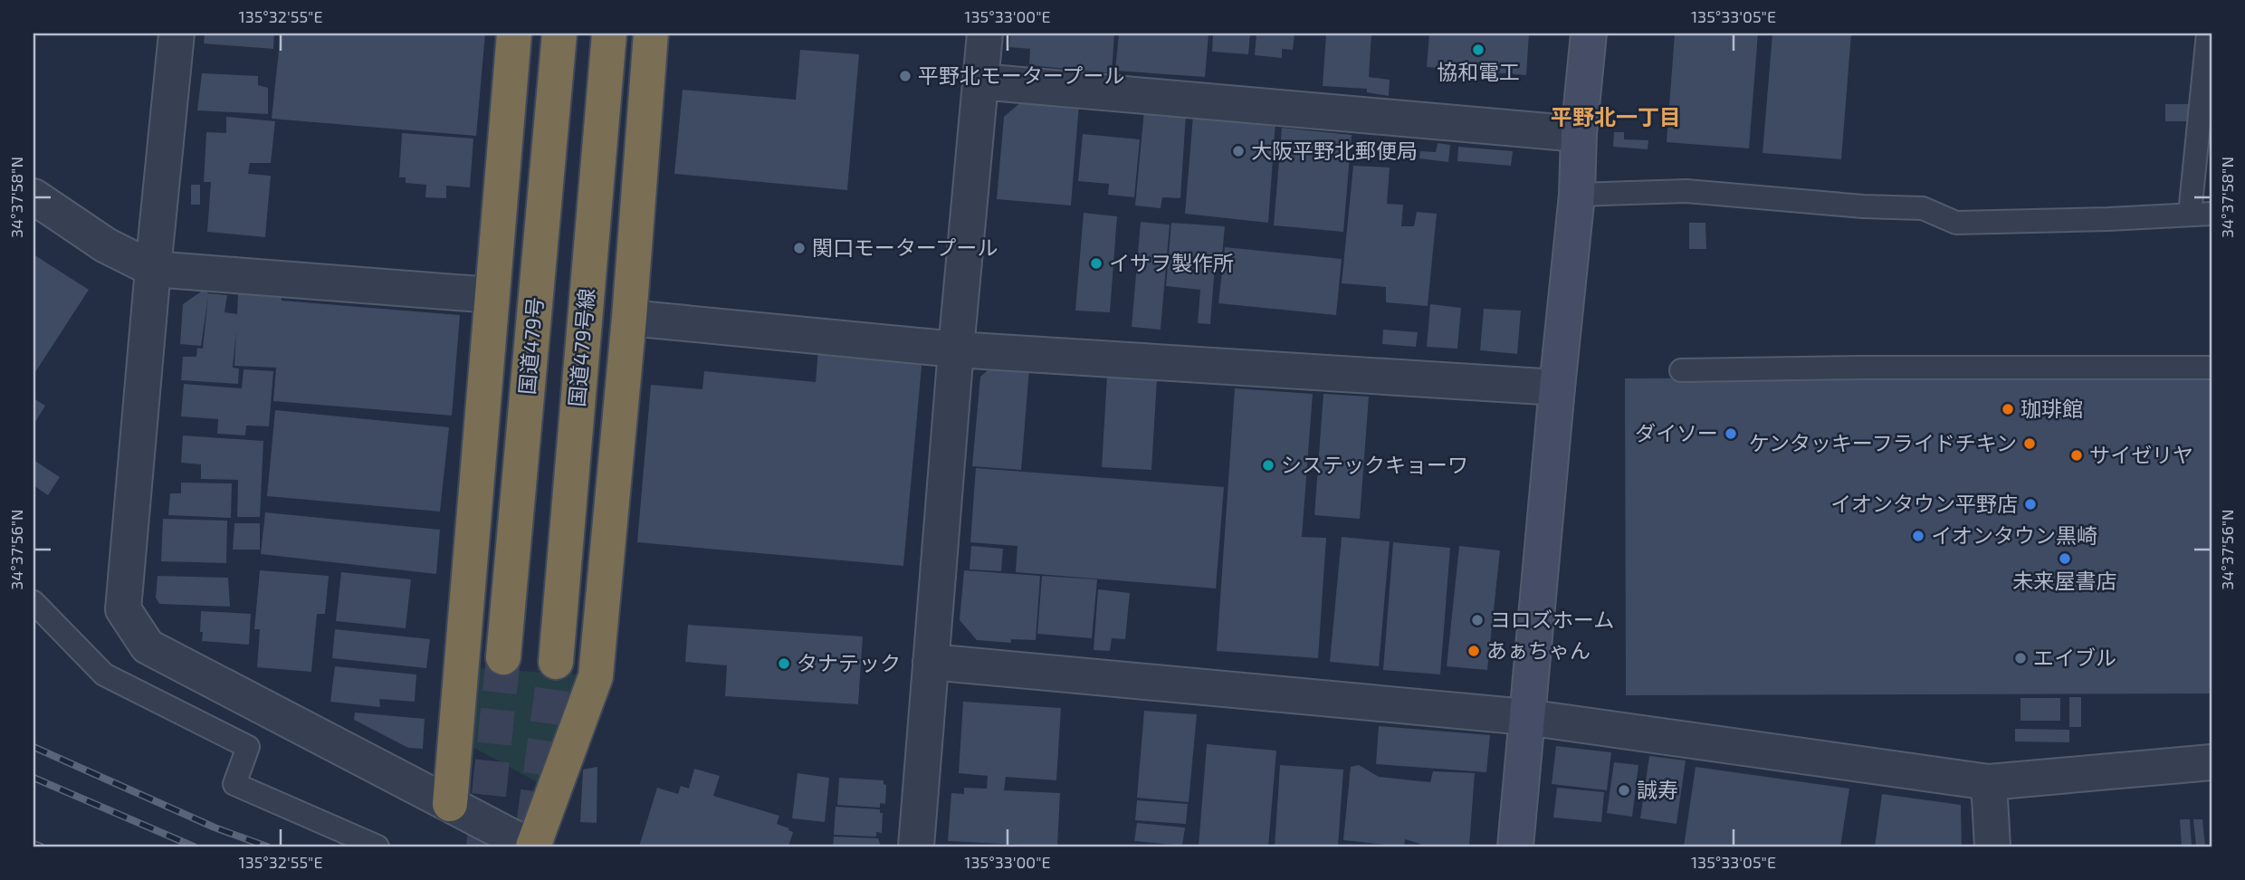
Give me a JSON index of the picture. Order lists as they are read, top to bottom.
{
  "streets": {
    "highway": ["国道479号", "国道479号線"]
  },
  "districts": ["平野北一丁目"],
  "places": [
    "協和電工",
    "平野北モータープール",
    "大阪平野北郵便局",
    "関口モータープール",
    "イサヲ製作所",
    "珈琲館",
    "ダイソー",
    "ケンタッキーフライドチキン",
    "サイゼリヤ",
    "システックキョーワ",
    "イオンタウン平野店",
    "イオンタウン黒崎",
    "未来屋書店",
    "ヨロズホーム",
    "あぁちゃん",
    "エイブル",
    "タナテック",
    "誠寿"
  ],
  "coordinates": [
    "135°32'55\"E",
    "135°33'00\"E",
    "135°33'05\"E",
    "34°37'58\"N",
    "34°37'56\"N"
  ]
}
